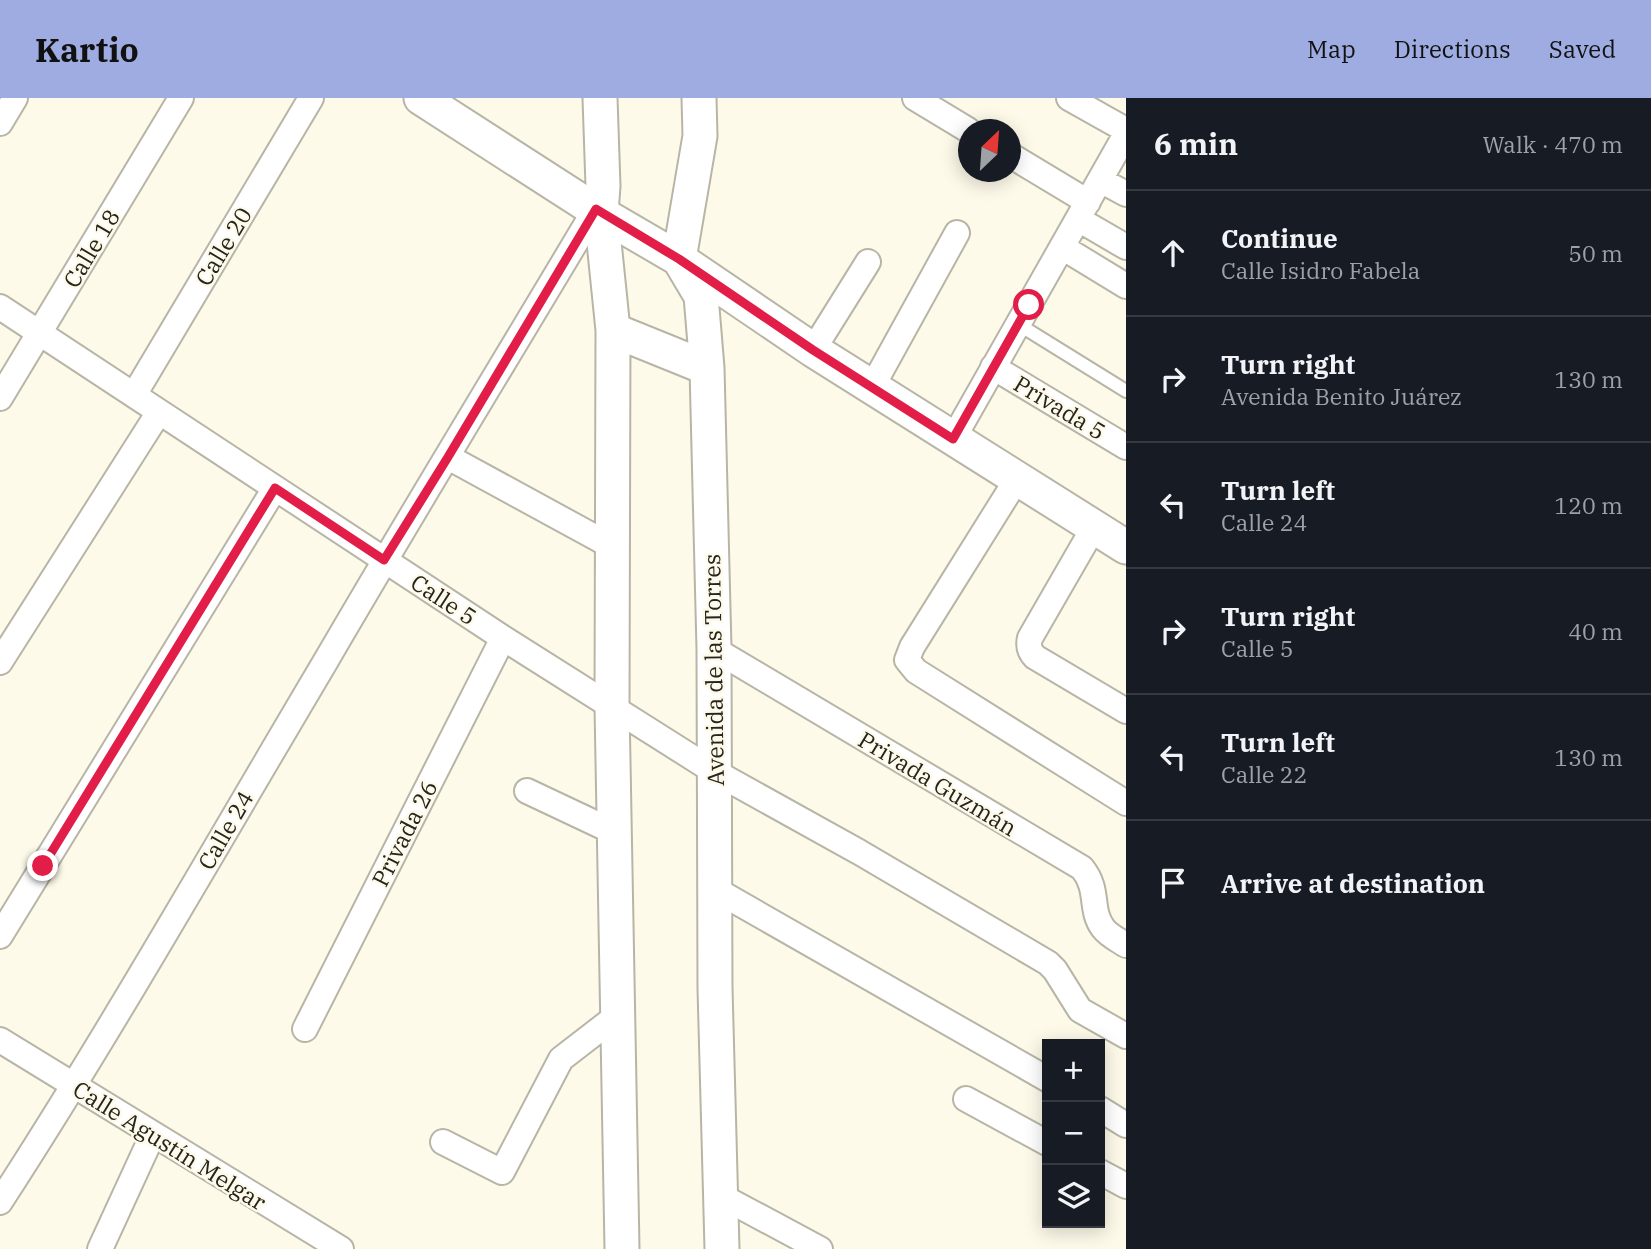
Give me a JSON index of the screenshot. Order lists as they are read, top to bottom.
{
  "streets": {
    "main road": ["Avenida de las Torres"],
    "street": [
      "Calle 20",
      "Calle 18",
      "Privada 5",
      "Calle 5",
      "Privada Guzmán",
      "Calle 24",
      "Privada 26",
      "Calle Agustín Melgar"
    ]
  },
  "crossings": [
    ["Calle 20", "Calle 5"],
    ["Calle 18", "Calle 5"],
    ["Calle 5", "Avenida de las Torres"],
    ["Calle 5", "Calle 24"],
    ["Calle 5", "Privada 26"],
    ["Avenida de las Torres", "Privada Guzmán"],
    ["Calle 24", "Calle Agustín Melgar"]
  ],
  "north": "top right",
  "page": {
    "header": "Kartio",
    "nav": ["Map", "Directions", "Saved"],
    "heading": ["6 min", "Walk · 470 m"],
    "list": [
      ["Continue", "Calle Isidro Fabela", "50 m"],
      ["Turn right", "Avenida Benito Juárez", "130 m"],
      ["Turn left", "Calle 24", "120 m"],
      ["Turn right", "Calle 5", "40 m"],
      ["Turn left", "Calle 22", "130 m"],
      "Arrive at destination"
    ],
    "map_buttons": ["+", "−"]
  }
}
